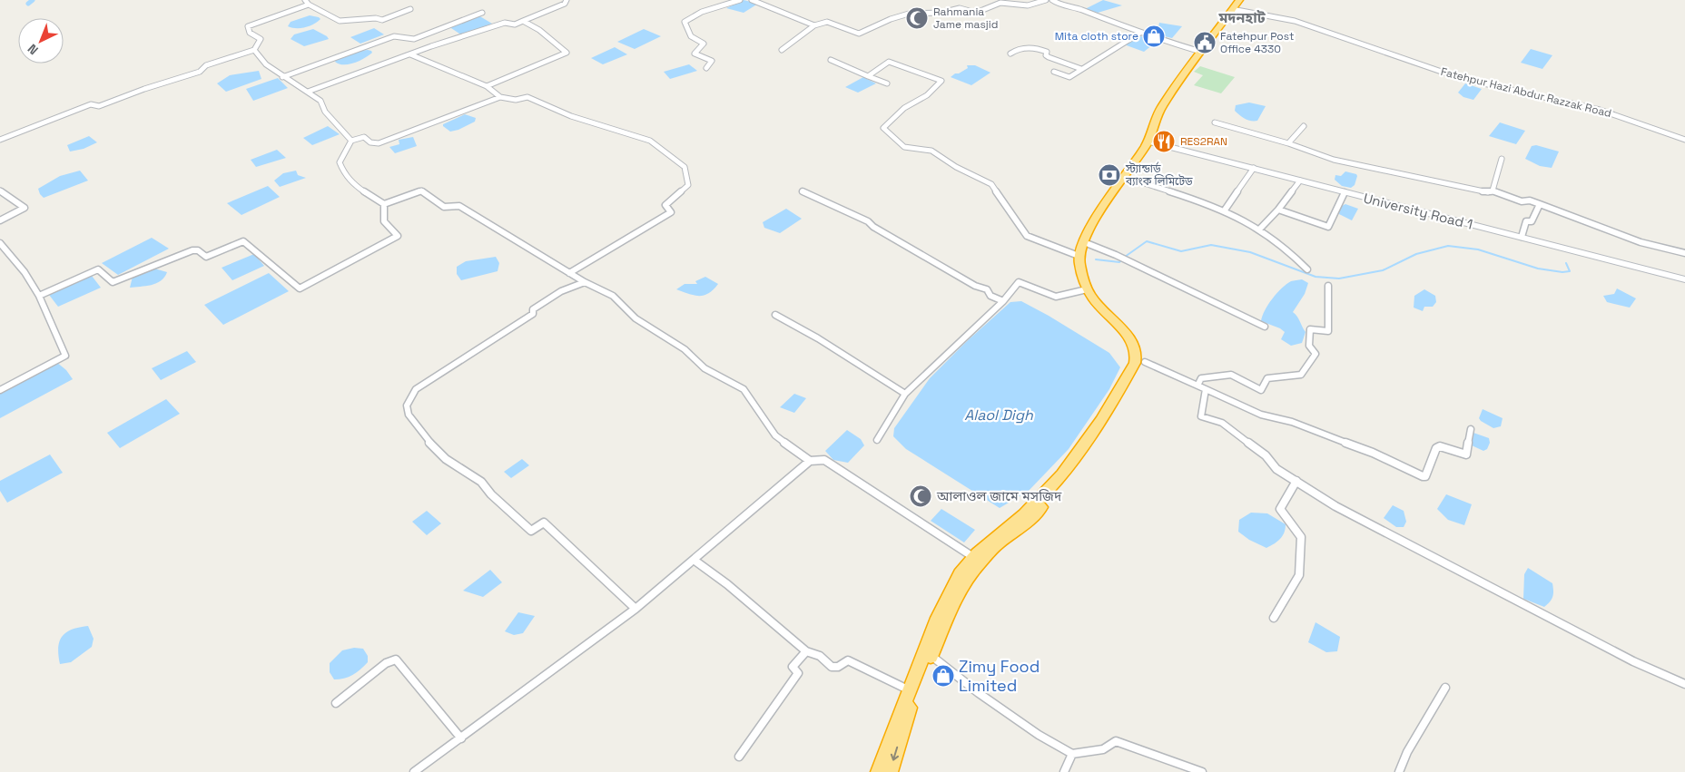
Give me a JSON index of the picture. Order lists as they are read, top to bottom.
{
  "streets": {
    "main road": ["University Road 1"],
    "street": ["Fatehpur Hazi Abdur Razzak Road"]
  },
  "districts": ["মদনহাট"],
  "water": ["Alaol Digh"],
  "places": {
    "mosque": ["Rahmania Jame masjid", "আলাওল জামে মসজিদ"],
    "shop": ["Mita cloth store", "Zimy Food Limited"],
    "public building": ["Fatehpur Post Office 4330"],
    "restaurant": ["RES2RAN"],
    "bank": ["স্ট্যান্ডার্ড ব্যাংক লিমিটেড"]
  },
  "north": "bottom left"
}
